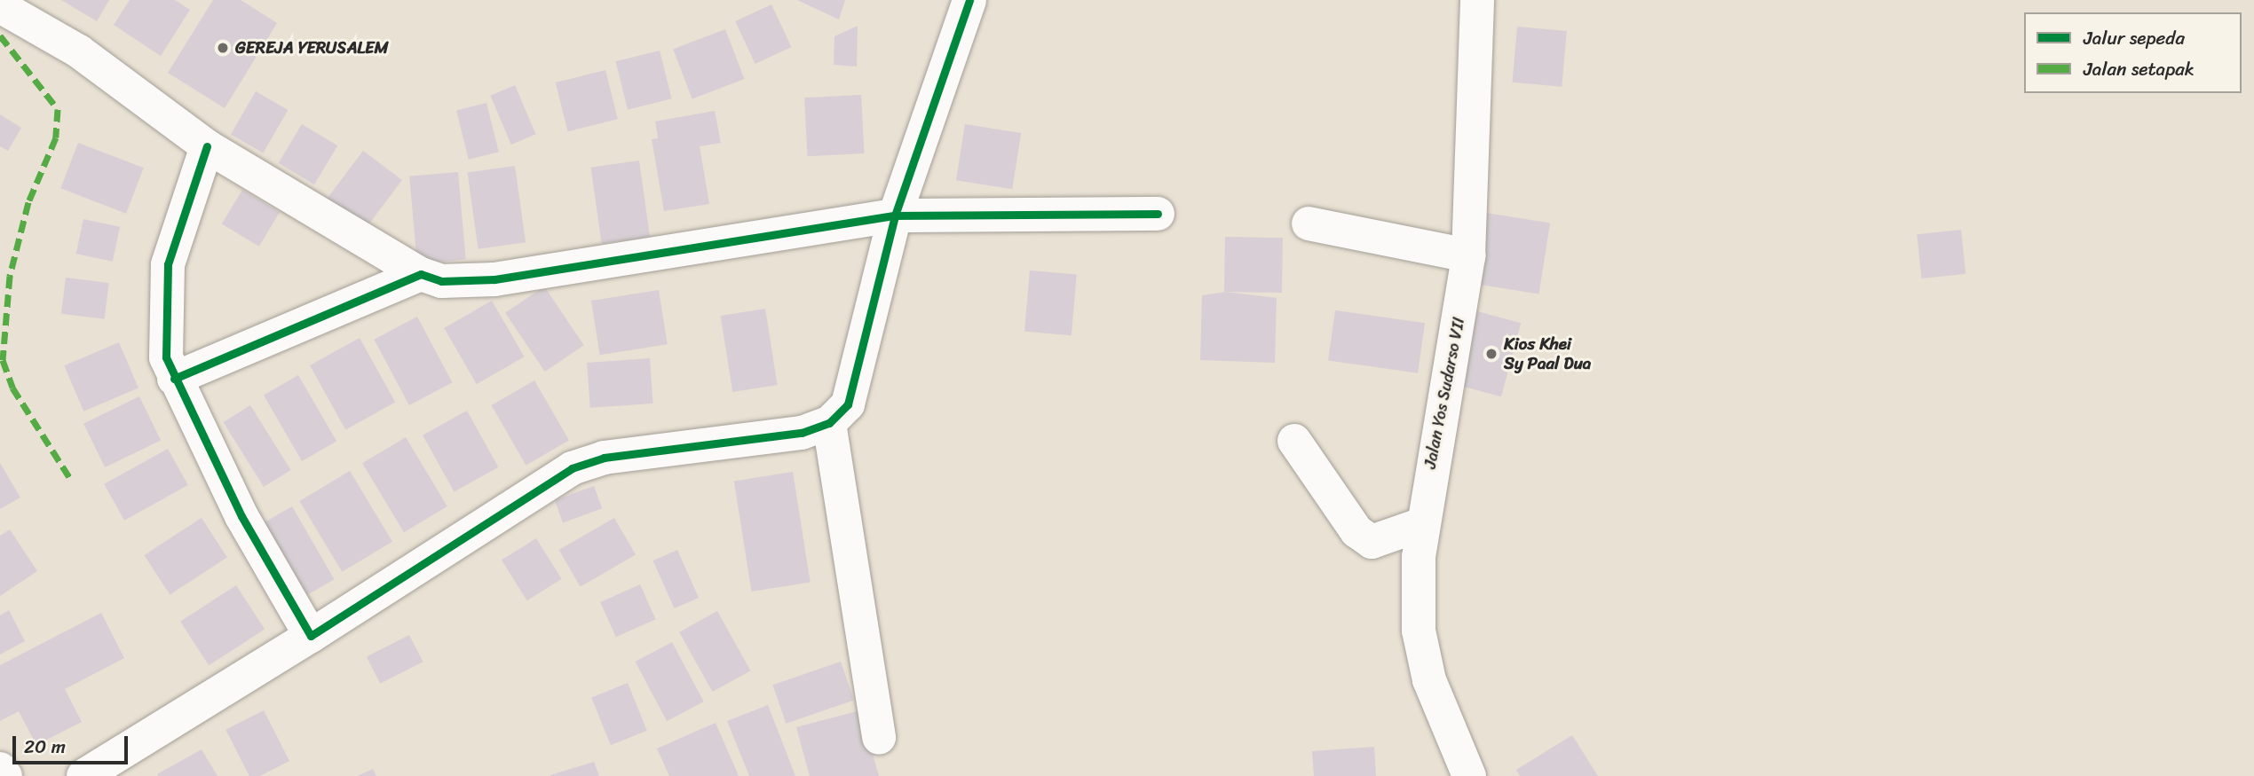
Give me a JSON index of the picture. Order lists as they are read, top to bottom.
{
  "streets": {
    "street": ["Jalan Yos Sudarso VII"]
  },
  "places": ["GEREJA YERUSALEM", "Kios Khei Sy Paal Dua"],
  "legend": ["Jalur sepeda", "Jalan setapak"],
  "scale_bar": "20 m"
}
